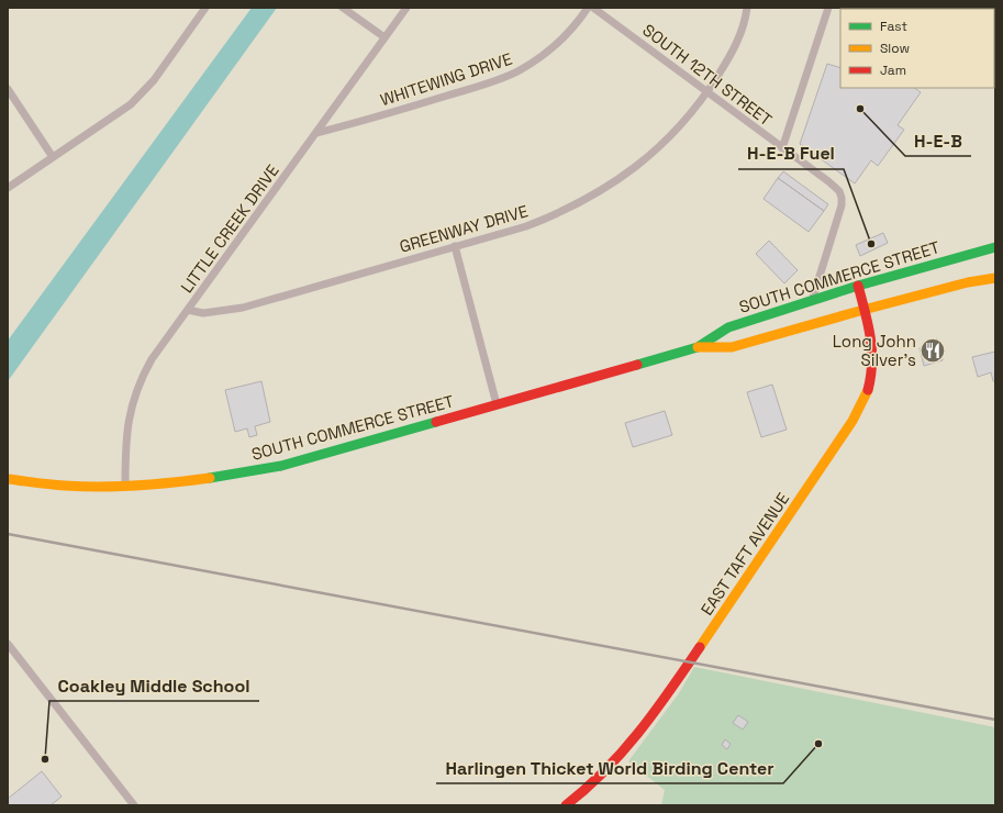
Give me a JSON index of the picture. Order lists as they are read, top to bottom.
{
  "streets": {
    "main road": ["SOUTH COMMERCE STREET", "EAST TAFT AVENUE"],
    "street": [
      "SOUTH 12TH STREET",
      "WHITEWING DRIVE",
      "LITTLE CREEK DRIVE",
      "GREENWAY DRIVE"
    ]
  },
  "crossings": [
    ["SOUTH 12TH STREET", "GREENWAY DRIVE"],
    ["SOUTH 12TH STREET", "SOUTH COMMERCE STREET"],
    ["WHITEWING DRIVE", "LITTLE CREEK DRIVE"],
    ["LITTLE CREEK DRIVE", "GREENWAY DRIVE"],
    ["LITTLE CREEK DRIVE", "SOUTH COMMERCE STREET"],
    ["SOUTH COMMERCE STREET", "EAST TAFT AVENUE"]
  ],
  "places": {
    "other": [
      "H-E-B",
      "H-E-B Fuel",
      "Harlingen Thicket World Birding Center",
      "Coakley Middle School"
    ],
    "restaurant": ["Long John Silver's"]
  },
  "legend": ["Fast", "Slow", "Jam"]
}
